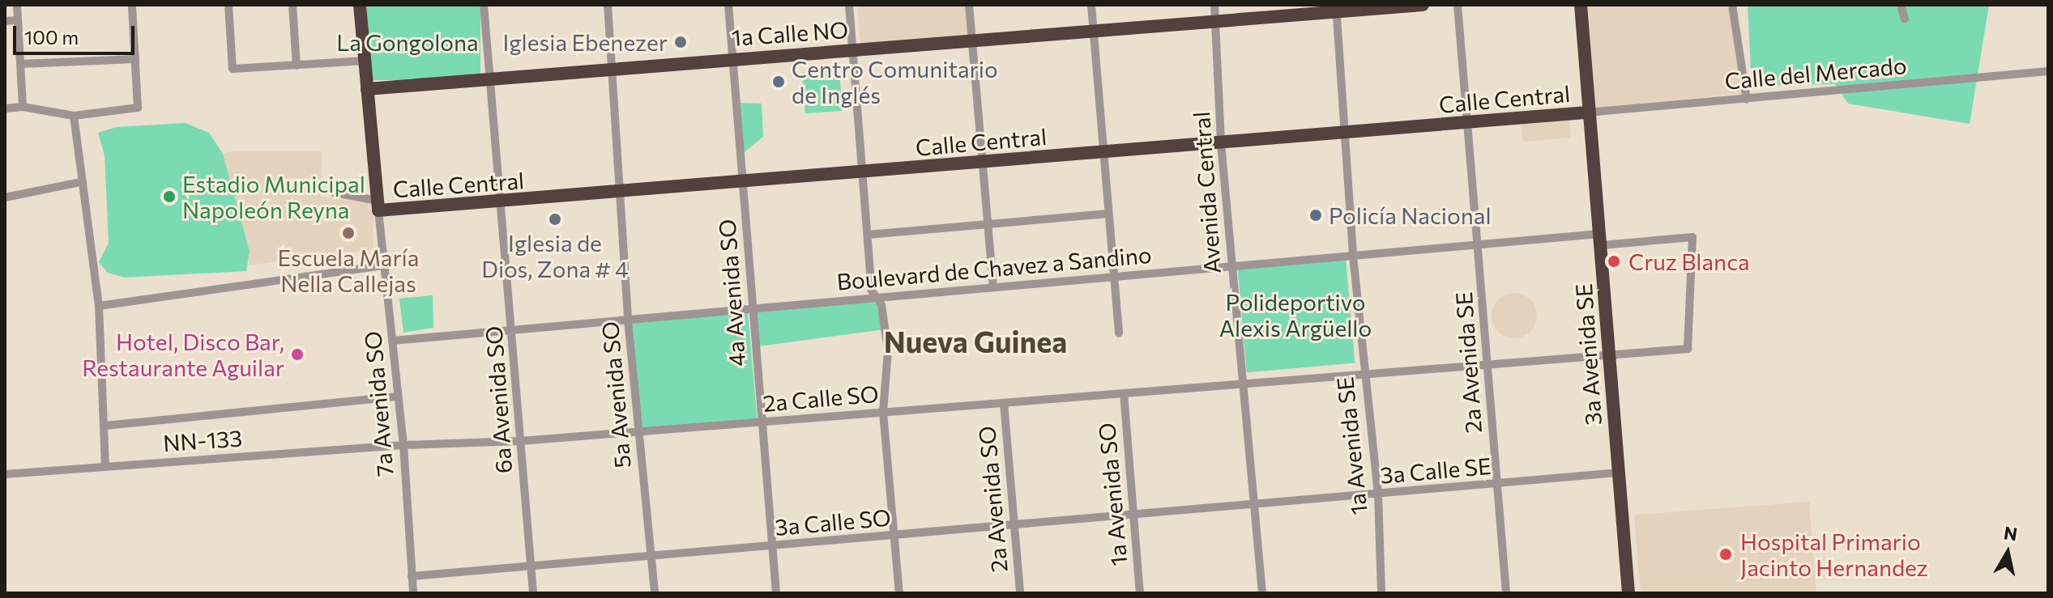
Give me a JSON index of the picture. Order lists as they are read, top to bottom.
{
  "streets": {
    "highway": ["1a Calle NO", "Calle Central", "3a Avenida SE"],
    "street": [
      "Calle del Mercado",
      "Avenida Central",
      "Boulevard de Chavez a Sandino",
      "4a Avenida SO",
      "2a Avenida SE",
      "5a Avenida SO",
      "2a Calle SO",
      "6a Avenida SO",
      "7a Avenida SO",
      "NN-133",
      "1a Avenida SE",
      "3a Calle SE",
      "1a Avenida SO",
      "2a Avenida SO",
      "3a Calle SO"
    ]
  },
  "crossings": [
    ["1a Calle NO", "Avenida Central"],
    ["1a Calle NO", "4a Avenida SO"],
    ["1a Calle NO", "5a Avenida SO"],
    ["1a Calle NO", "6a Avenida SO"],
    ["1a Calle NO", "1a Avenida SE"],
    ["Calle del Mercado", "Calle Central"],
    ["Calle del Mercado", "3a Avenida SE"],
    ["Calle Central", "Avenida Central"],
    ["Calle Central", "4a Avenida SO"],
    ["Calle Central", "3a Avenida SE"],
    ["Calle Central", "2a Avenida SE"],
    ["Calle Central", "5a Avenida SO"],
    ["Calle Central", "6a Avenida SO"],
    ["Calle Central", "7a Avenida SO"],
    ["Calle Central", "1a Avenida SE"],
    ["Avenida Central", "Boulevard de Chavez a Sandino"],
    ["Avenida Central", "2a Calle SO"],
    ["Avenida Central", "3a Calle SE"],
    ["Avenida Central", "3a Calle SO"],
    ["Boulevard de Chavez a Sandino", "4a Avenida SO"],
    ["Boulevard de Chavez a Sandino", "3a Avenida SE"],
    ["Boulevard de Chavez a Sandino", "2a Avenida SE"],
    ["Boulevard de Chavez a Sandino", "5a Avenida SO"],
    ["Boulevard de Chavez a Sandino", "2a Calle SO"],
    ["Boulevard de Chavez a Sandino", "6a Avenida SO"],
    ["Boulevard de Chavez a Sandino", "7a Avenida SO"],
    ["Boulevard de Chavez a Sandino", "1a Avenida SE"],
    ["4a Avenida SO", "2a Calle SO"],
    ["4a Avenida SO", "3a Calle SO"],
    ["3a Avenida SE", "2a Calle SO"],
    ["3a Avenida SE", "3a Calle SE"],
    ["2a Avenida SE", "2a Calle SO"],
    ["2a Avenida SE", "3a Calle SE"],
    ["5a Avenida SO", "2a Calle SO"],
    ["5a Avenida SO", "3a Calle SO"],
    ["2a Calle SO", "6a Avenida SO"],
    ["2a Calle SO", "7a Avenida SO"],
    ["2a Calle SO", "NN-133"],
    ["2a Calle SO", "1a Avenida SE"],
    ["2a Calle SO", "1a Avenida SO"],
    ["2a Calle SO", "2a Avenida SO"],
    ["6a Avenida SO", "3a Calle SO"],
    ["7a Avenida SO", "NN-133"],
    ["7a Avenida SO", "3a Calle SO"],
    ["1a Avenida SE", "3a Calle SE"],
    ["3a Calle SE", "3a Calle SO"],
    ["1a Avenida SO", "3a Calle SO"],
    ["2a Avenida SO", "3a Calle SO"]
  ],
  "districts": ["Nueva Guinea"],
  "parks": ["La Gongolona", "Polideportivo Alexis Argüello"],
  "places": [
    "Iglesia Ebenezer",
    "Centro Comunitario de Inglés",
    "Estadio Municipal Napoleón Reyna",
    "Policía Nacional",
    "Iglesia de Dios, Zona # 4",
    "Escuela María Nella Callejas",
    "Cruz Blanca",
    "Hotel, Disco Bar, Restaurante Aguilar",
    "Hospital Primario Jacinto Hernandez"
  ],
  "scale_bar": "100 m",
  "north": "top"
}
